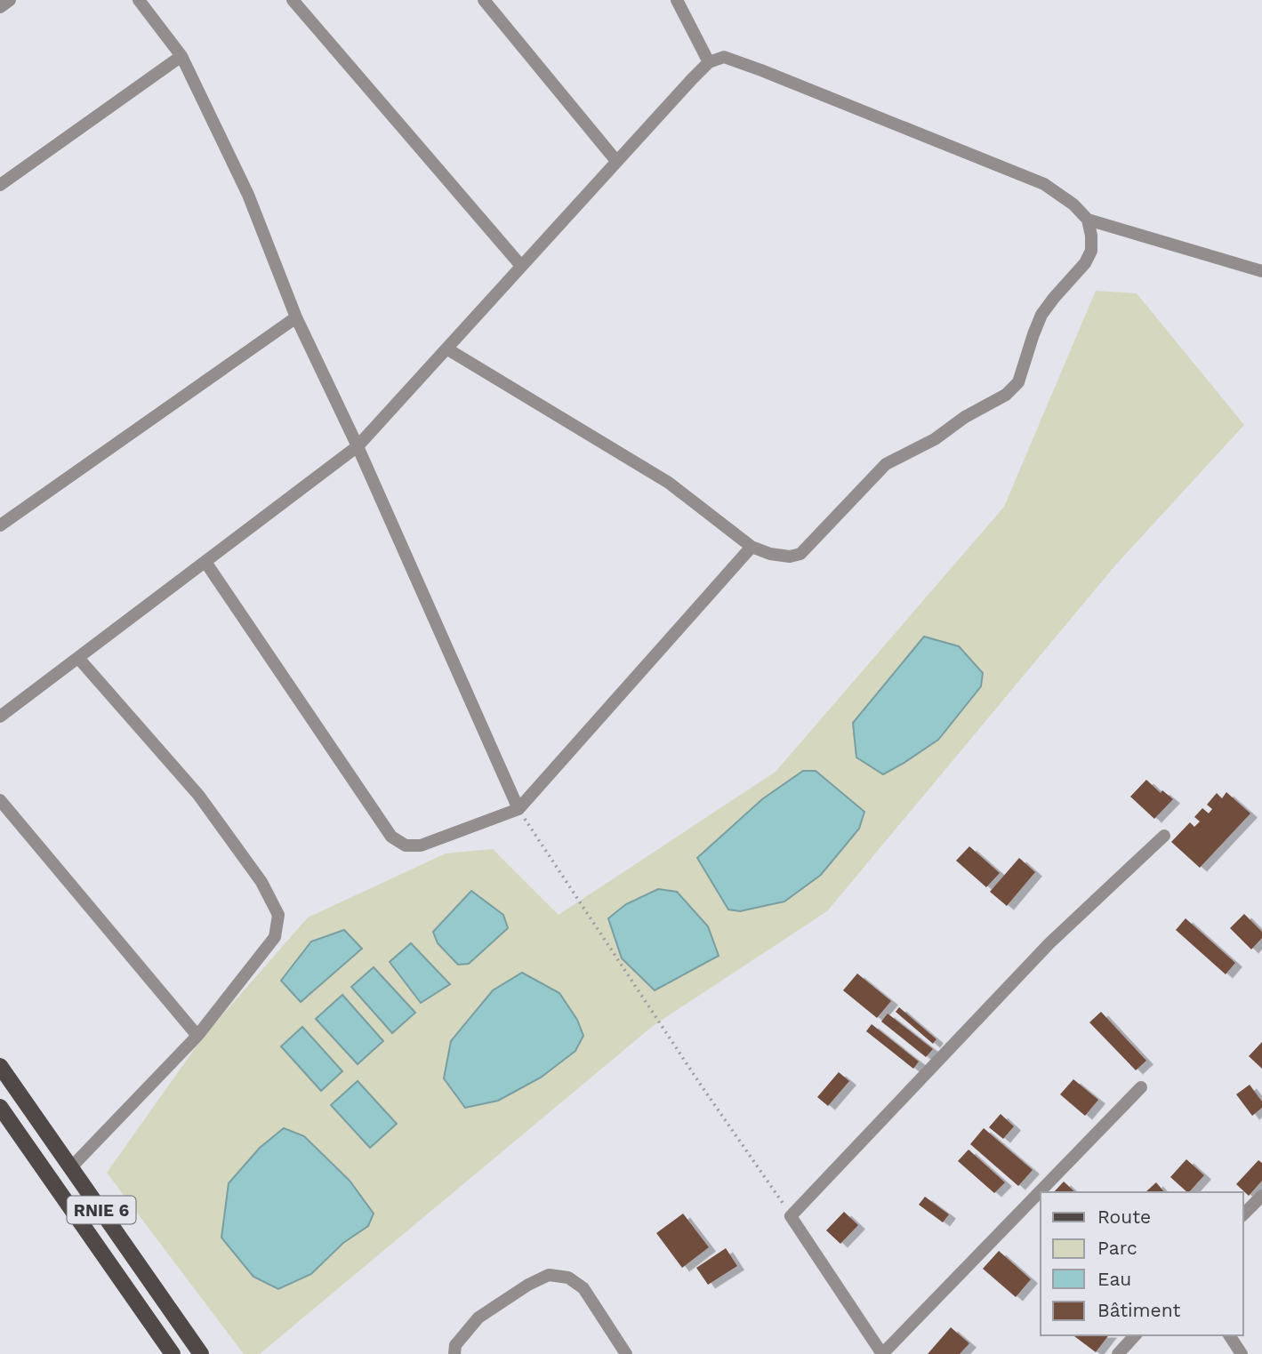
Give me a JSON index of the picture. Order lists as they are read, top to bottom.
{
  "streets": {
    "main road": ["RNIE 6"]
  },
  "legend": [
    "Route",
    "Parc",
    "Eau",
    "Bâtiment"
  ]
}
